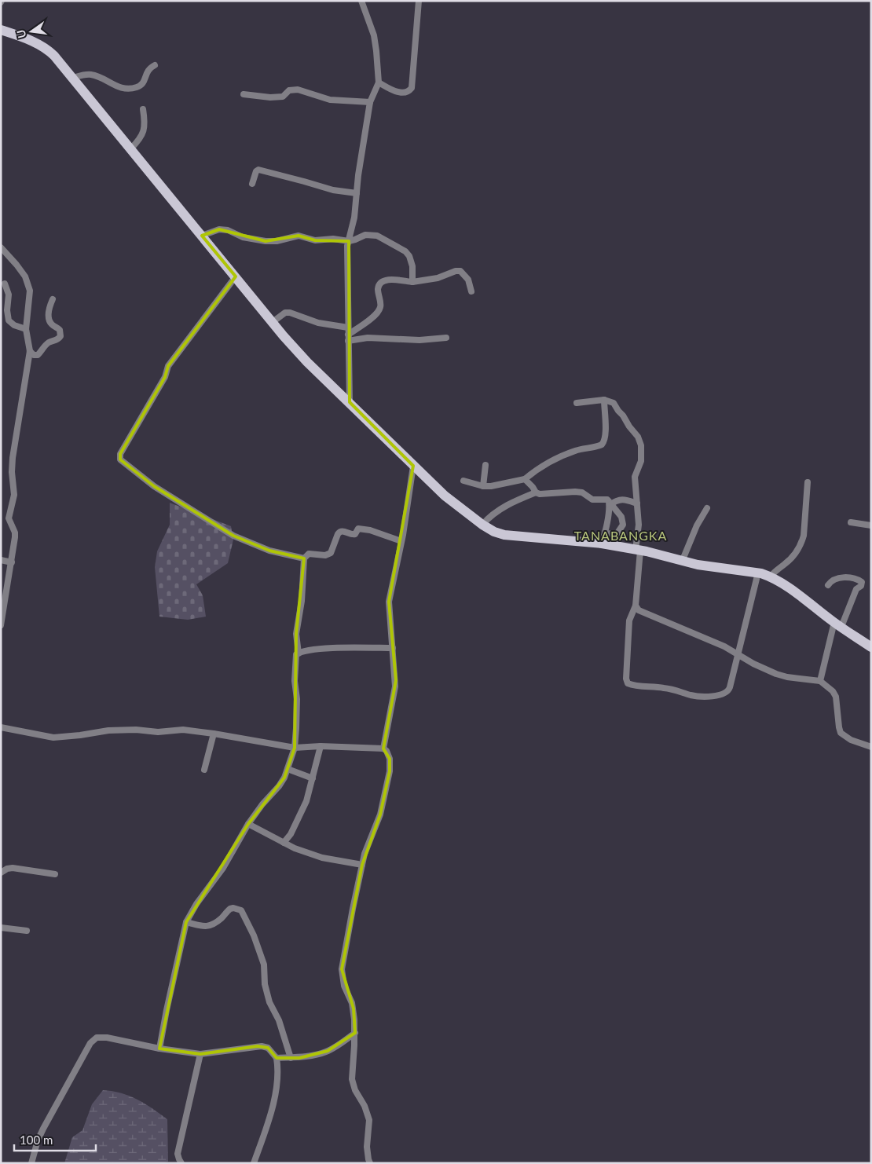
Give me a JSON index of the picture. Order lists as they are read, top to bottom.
{
  "districts": ["TANABANGKA"],
  "scale_bar": "100 m",
  "north": "left"
}
